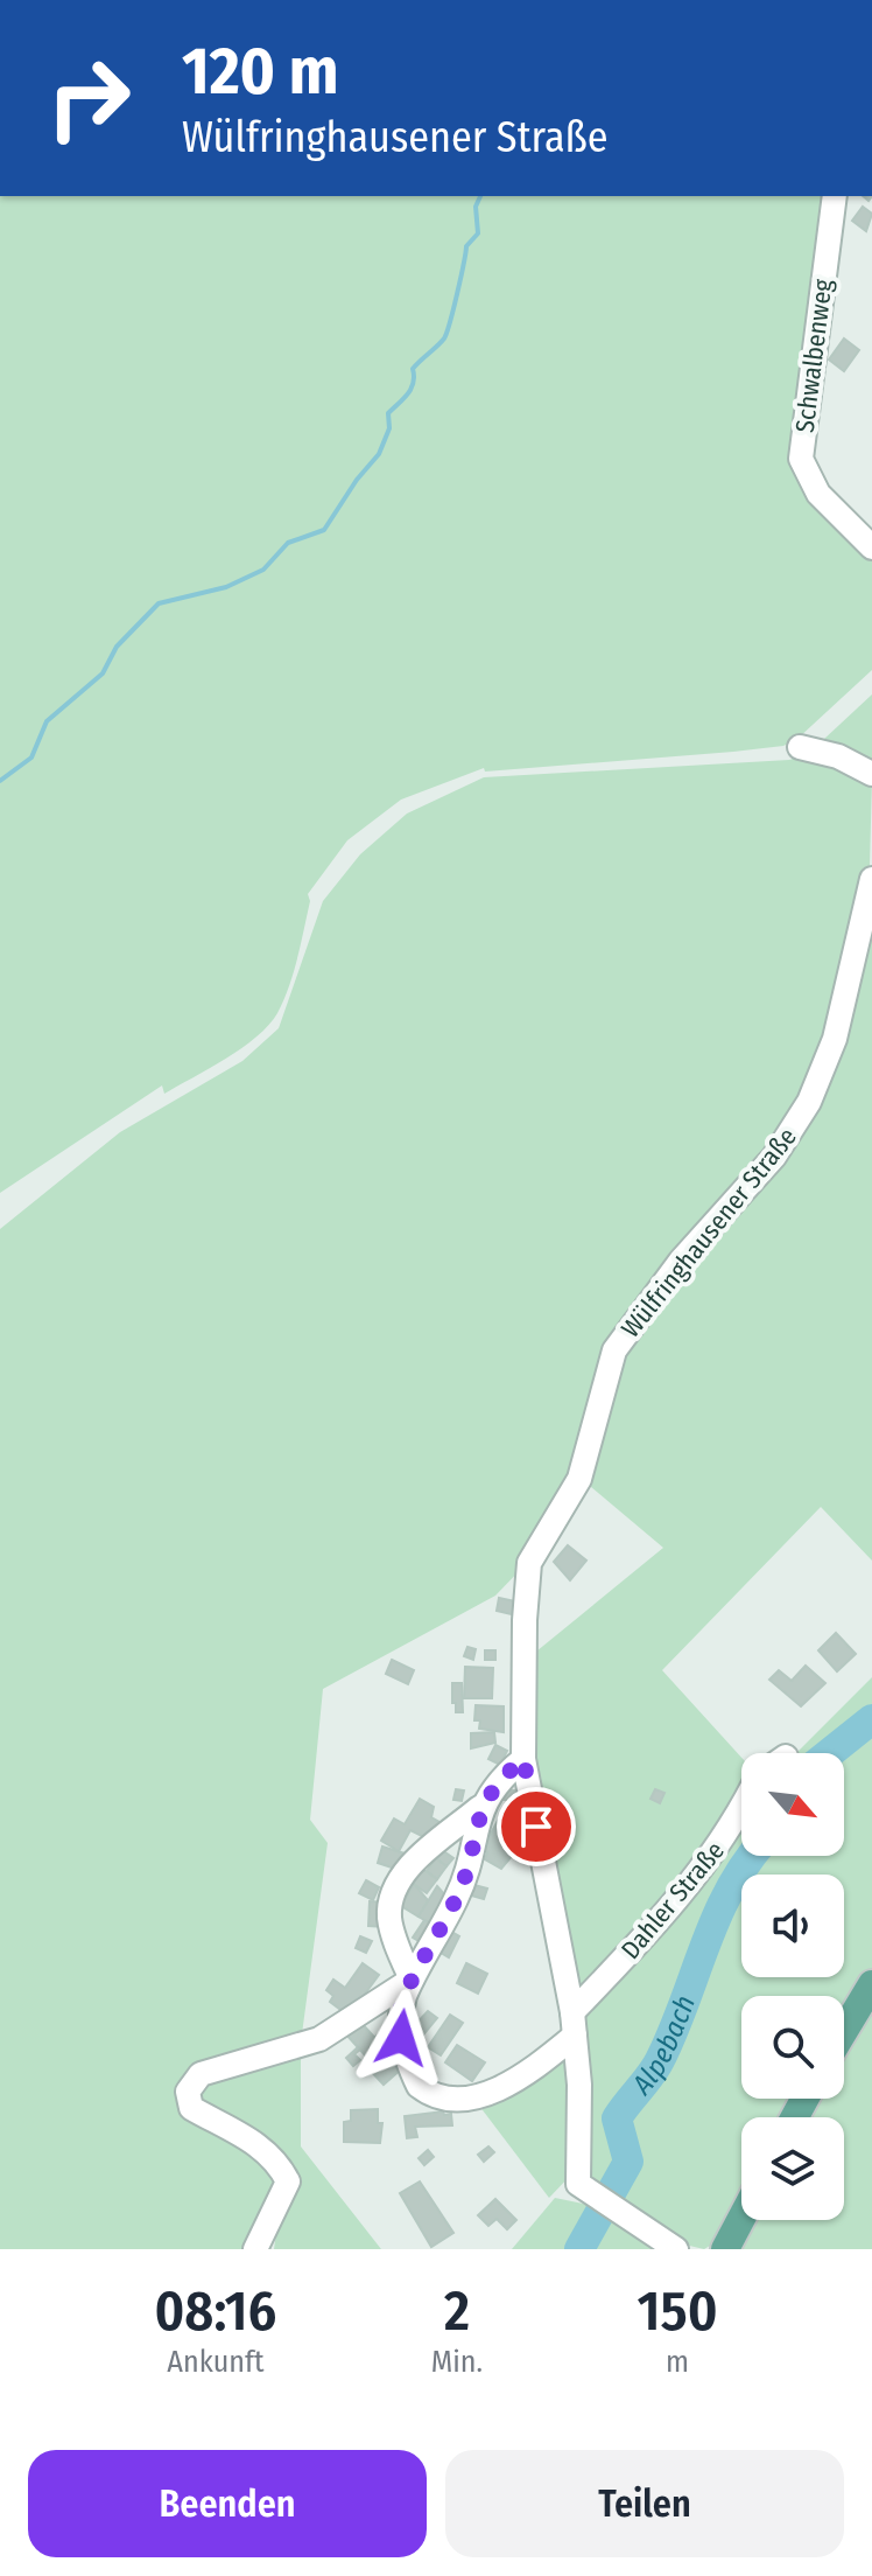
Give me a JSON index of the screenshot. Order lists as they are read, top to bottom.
{
  "streets": {
    "street": ["Schwalbenweg", "Wülfringhausener Straße", "Dahler Straße"]
  },
  "crossings": [
    ["Wülfringhausener Straße", "Dahler Straße"]
  ],
  "water": ["Alpebach"],
  "north": "bottom right",
  "page": {
    "turn": ["120 m", "Wülfringhausener Straße"],
    "eta": [
      "08:16",
      "Ankunft",
      "2",
      "Min.",
      "150",
      "m"
    ],
    "buttons": ["Beenden", "Teilen"]
  }
}
